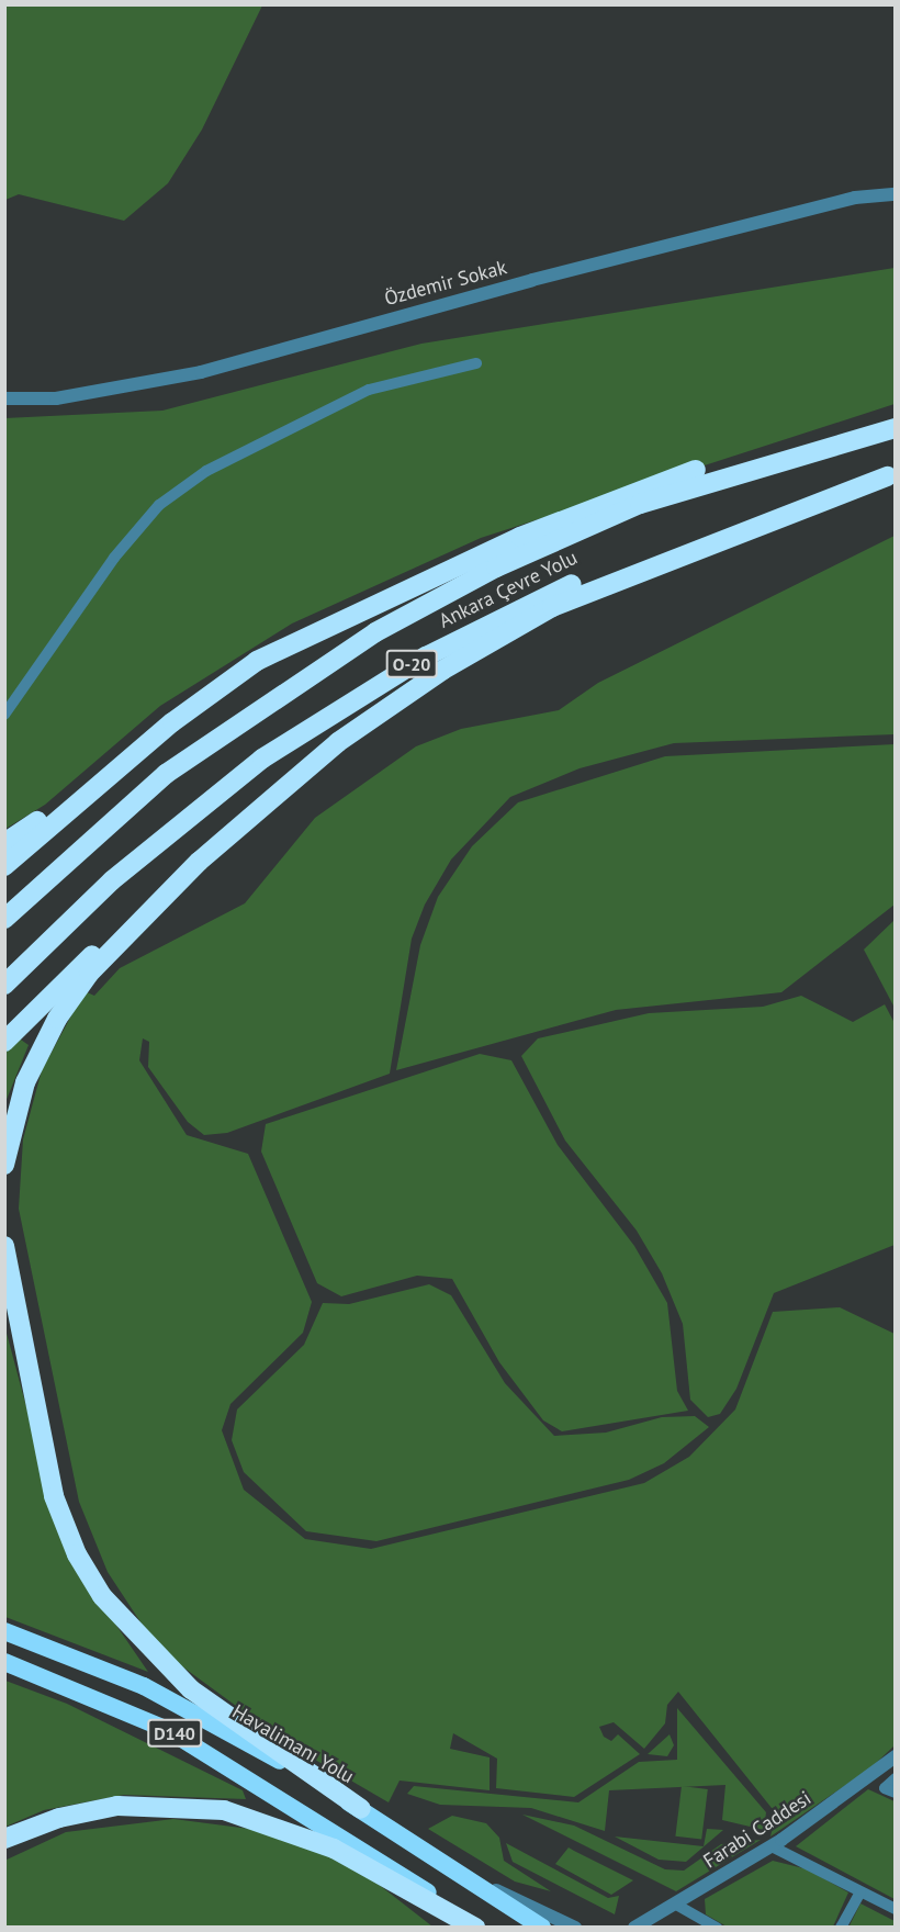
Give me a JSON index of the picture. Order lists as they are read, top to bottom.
{
  "streets": {
    "highway": [
      "Ankara Çevre Yolu",
      "O-20",
      "D140",
      "Havalimanı Yolu"
    ],
    "street": ["Özdemir Sokak", "Farabi Caddesi"]
  }
}
